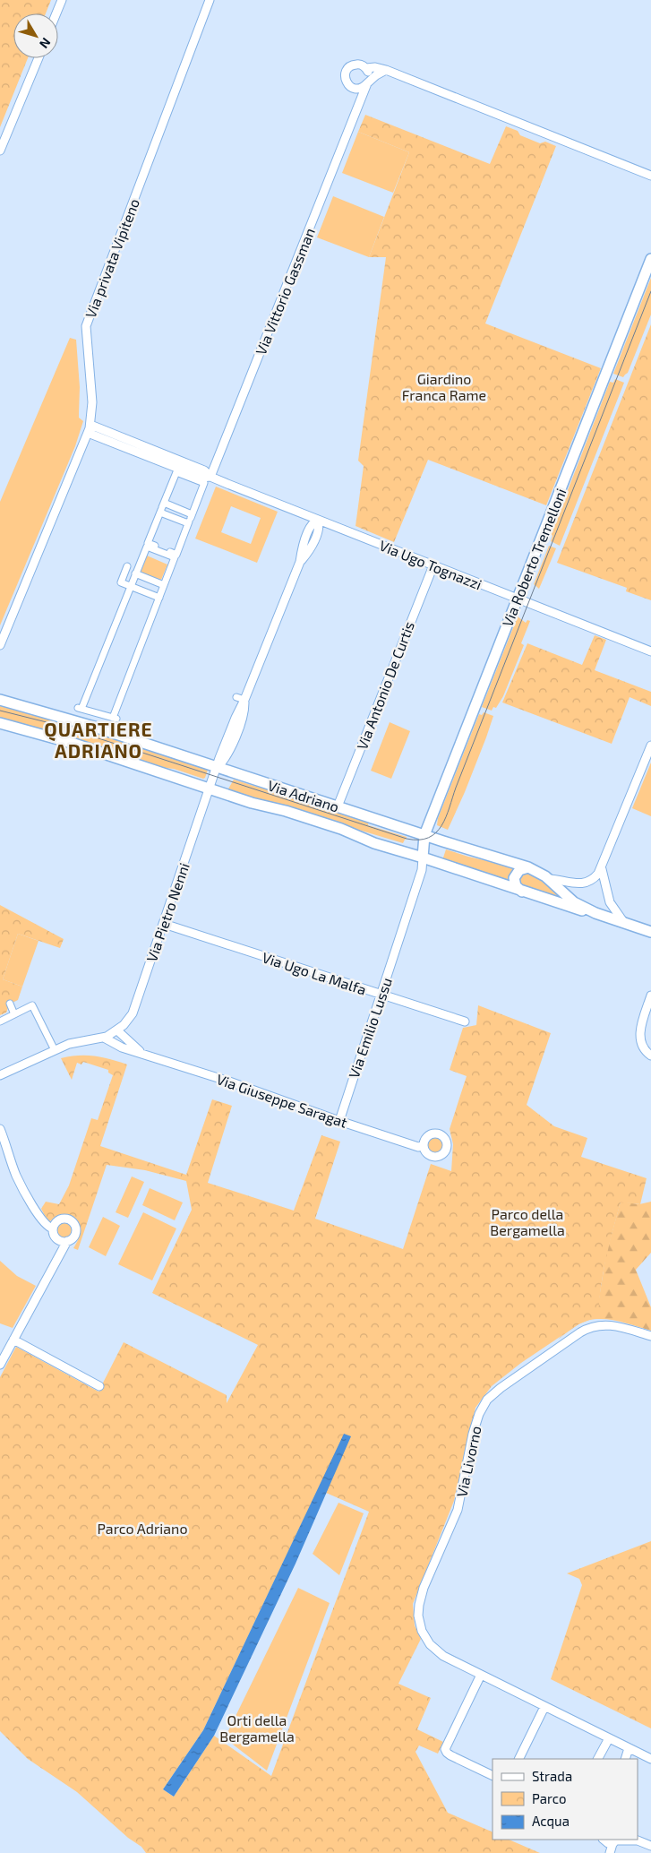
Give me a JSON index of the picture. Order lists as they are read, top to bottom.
{
  "streets": {
    "street": [
      "Via privata Vipiteno",
      "Via Vittorio Gassman",
      "Via Roberto Tremelloni",
      "Via Ugo Tognazzi",
      "Via Antonio De Curtis",
      "Via Adriano",
      "Via Pietro Nenni",
      "Via Ugo La Malfa",
      "Via Emilio Lussu",
      "Via Giuseppe Saragat",
      "Via Livorno"
    ]
  },
  "crossings": [
    ["Via privata Vipiteno", "Via Ugo Tognazzi"],
    ["Via Vittorio Gassman", "Via Ugo Tognazzi"],
    ["Via Roberto Tremelloni", "Via Ugo Tognazzi"],
    ["Via Roberto Tremelloni", "Via Adriano"],
    ["Via Roberto Tremelloni", "Via Emilio Lussu"],
    ["Via Ugo Tognazzi", "Via Antonio De Curtis"],
    ["Via Ugo Tognazzi", "Via Pietro Nenni"],
    ["Via Antonio De Curtis", "Via Adriano"],
    ["Via Adriano", "Via Pietro Nenni"],
    ["Via Adriano", "Via Emilio Lussu"],
    ["Via Pietro Nenni", "Via Ugo La Malfa"],
    ["Via Pietro Nenni", "Via Giuseppe Saragat"],
    ["Via Ugo La Malfa", "Via Emilio Lussu"],
    ["Via Emilio Lussu", "Via Giuseppe Saragat"]
  ],
  "districts": ["QUARTIERE ADRIANO"],
  "parks": [
    "Giardino Franca Rame",
    "Parco della Bergamella",
    "Parco Adriano",
    "Orti della Bergamella"
  ],
  "legend": ["Strada", "Parco", "Acqua"],
  "north": "bottom right"
}
